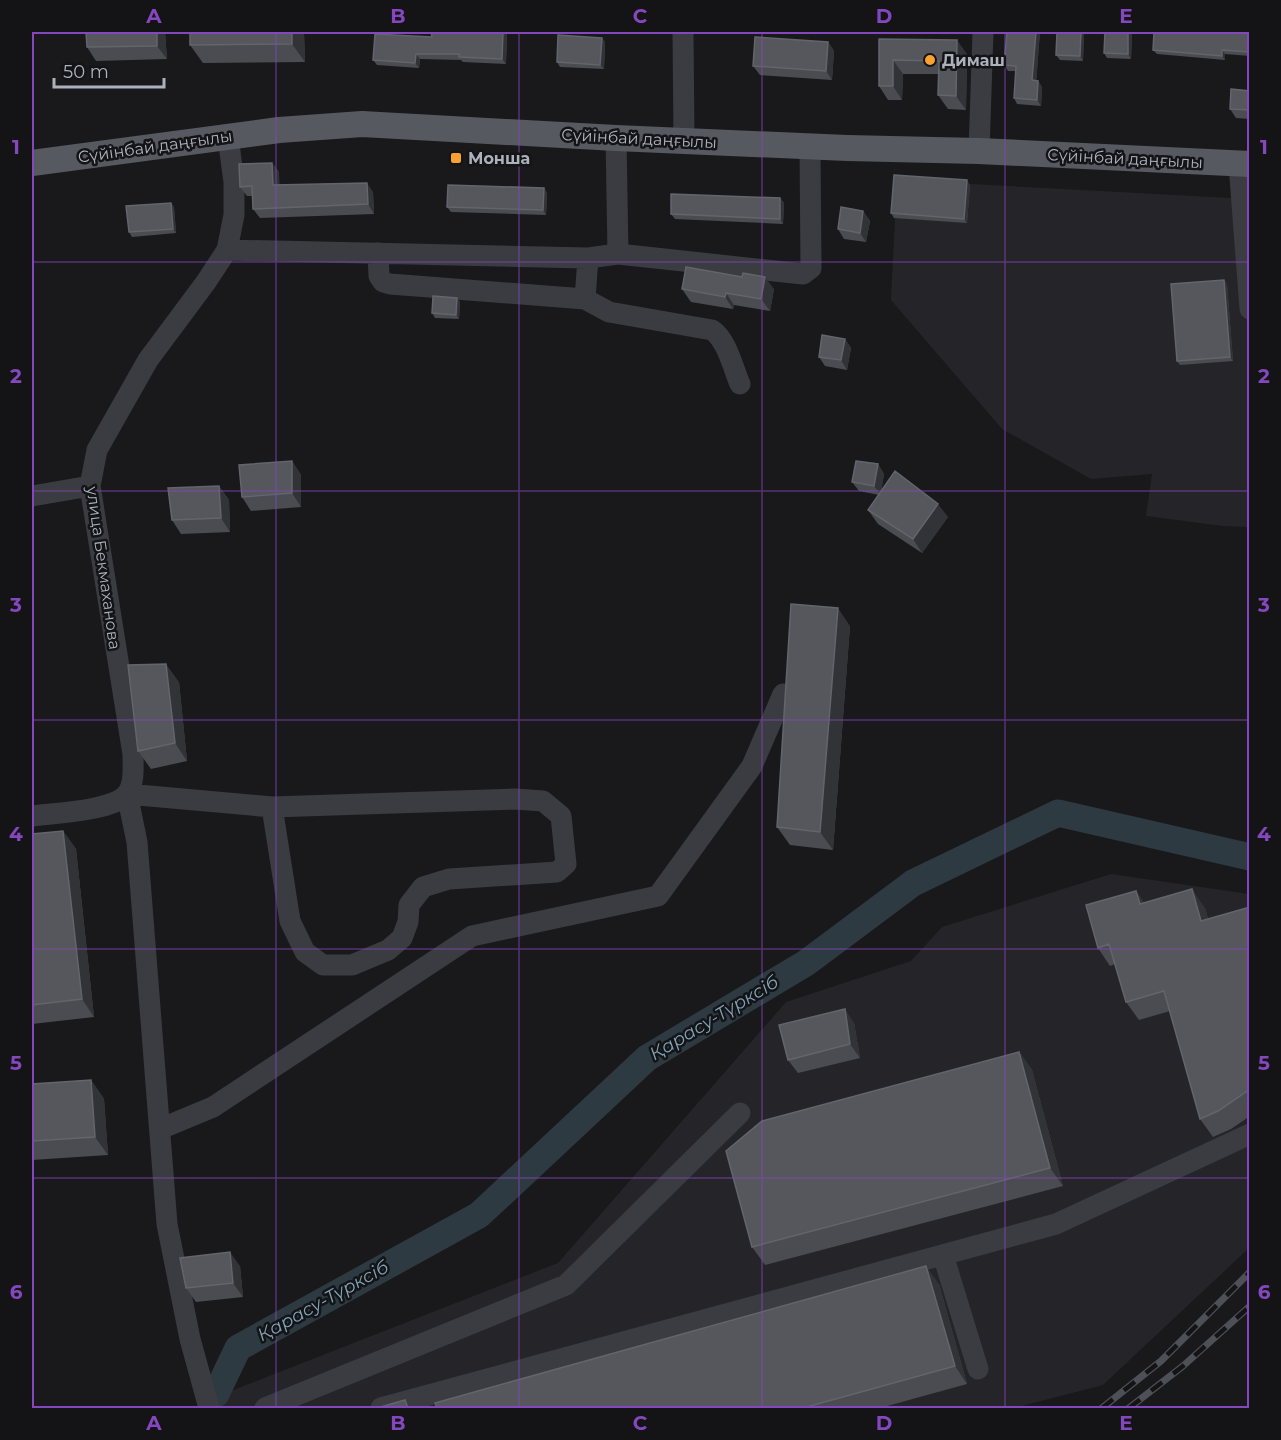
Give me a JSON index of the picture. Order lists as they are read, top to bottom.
{
  "streets": {
    "main road": ["Сүйінбай даңғылы"],
    "street": ["улица Бекмаханова"]
  },
  "crossings": [
    ["Сүйінбай даңғылы", "улица Бекмаханова"]
  ],
  "water": ["Қарасу-Түрксіб"],
  "places": {
    "other": ["Димаш"],
    "transit": ["Монша"]
  },
  "scale_bar": "50 m",
  "grid": {
    "columns": [
      "A",
      "B",
      "C",
      "D",
      "E"
    ],
    "rows": [
      "1",
      "2",
      "3",
      "4",
      "5",
      "6"
    ]
  }
}
